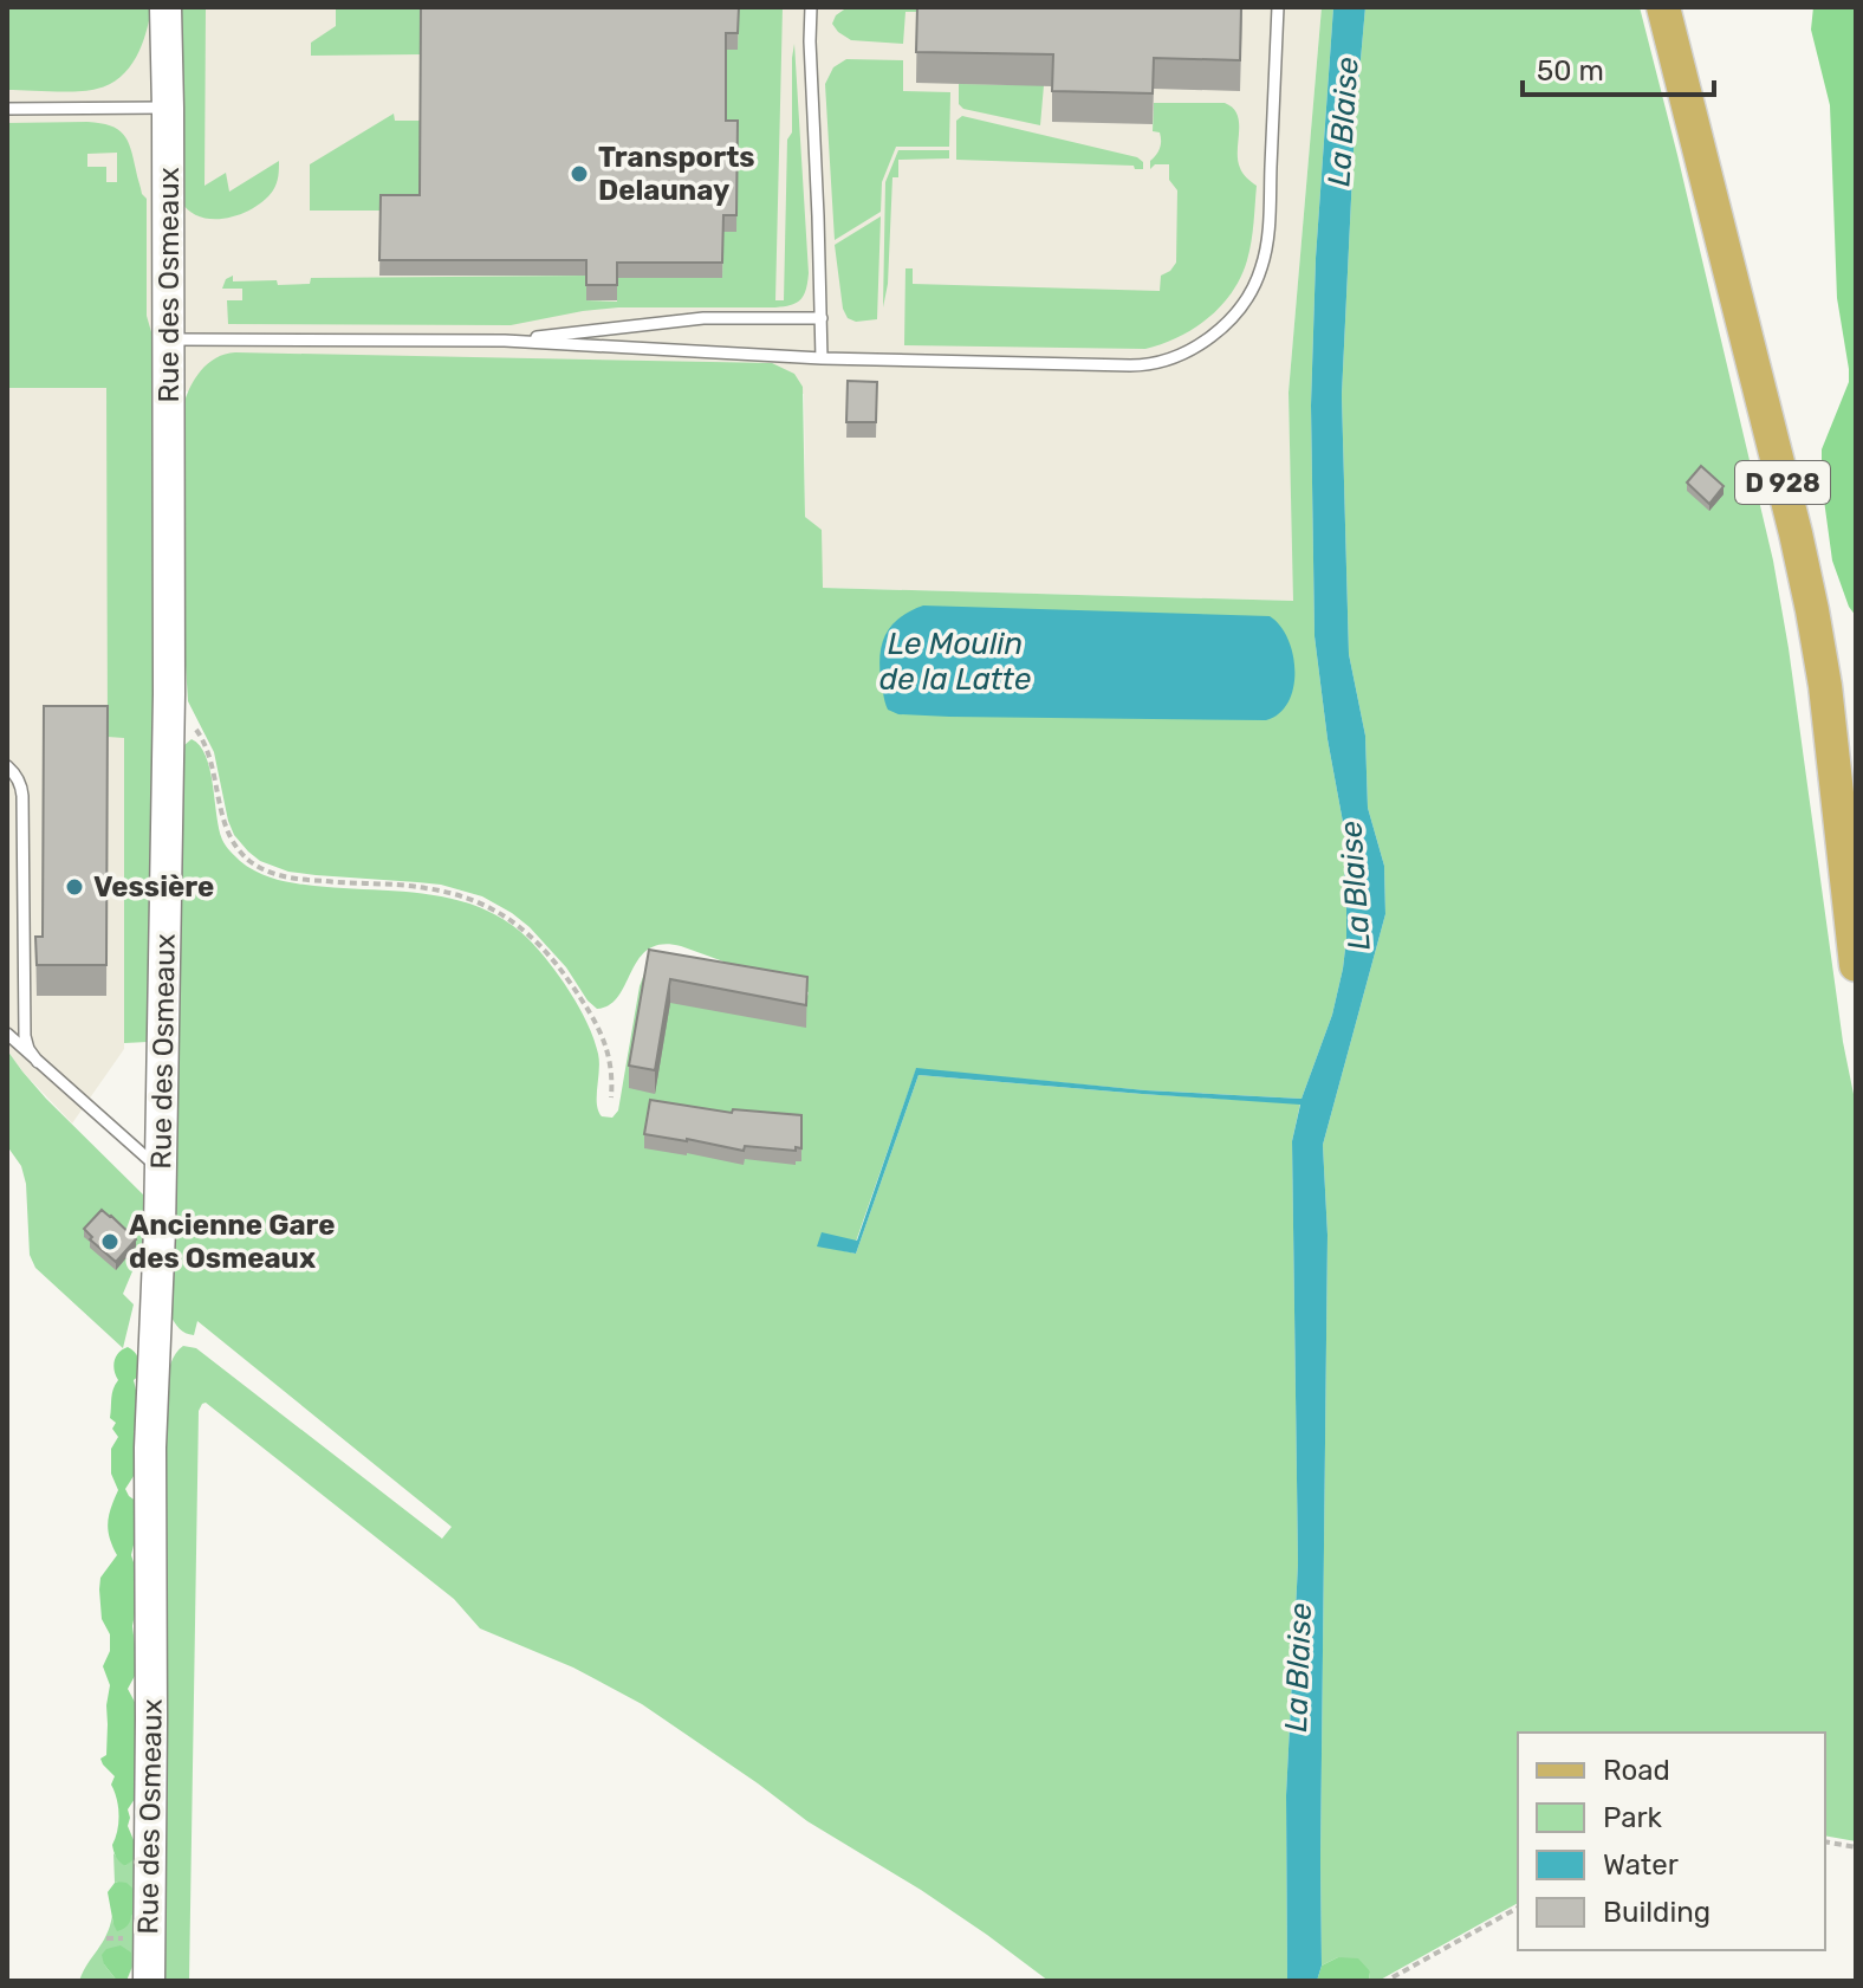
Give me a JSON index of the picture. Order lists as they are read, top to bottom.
{
  "streets": {
    "main road": ["Rue des Osmeaux", "D 928"]
  },
  "water": ["La Blaise", "Le Moulin de la Latte"],
  "places": ["Transports Delaunay", "Vessière", "Ancienne Gare des Osmeaux"],
  "legend": [
    "Road",
    "Park",
    "Water",
    "Building"
  ],
  "scale_bar": "50 m"
}
